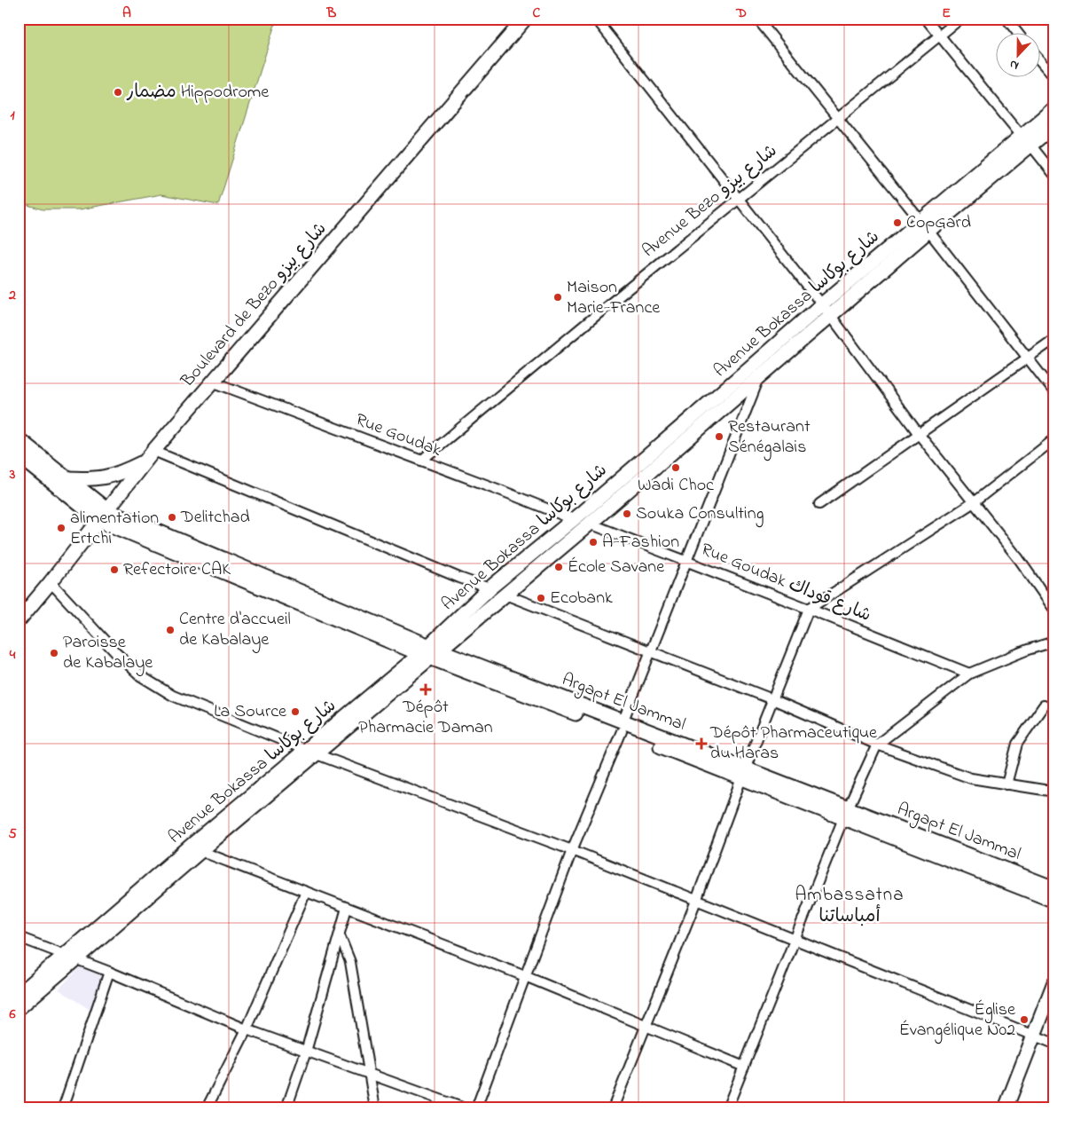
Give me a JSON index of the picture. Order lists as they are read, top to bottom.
{
  "streets": {
    "street": [
      "Avenue Bezo شارع بيزو",
      "Avenue Bokassa شارع بوكاسا",
      "Boulevard de Bezo شارع بيزو",
      "Rue Goudak",
      "Rue Goudak شارع قوداك",
      "Argapt El Jammal"
    ]
  },
  "crossings": [
    ["Avenue Bezo شارع بيزو", "Rue Goudak"],
    ["Avenue Bokassa شارع بوكاسا", "Rue Goudak"],
    ["Avenue Bokassa شارع بوكاسا", "Rue Goudak شارع قوداك"],
    ["Avenue Bokassa شارع بوكاسا", "Argapt El Jammal"],
    ["Boulevard de Bezo شارع بيزو", "Rue Goudak"],
    ["Boulevard de Bezo شارع بيزو", "Argapt El Jammal"]
  ],
  "districts": ["Ambassatna أمباساتنا"],
  "places": {
    "other": [
      "مضمار Hippodrome",
      "CopGard",
      "Maison Marie-France",
      "Restaurant Sénégalais",
      "Wadi Choc",
      "Souka Consulting",
      "Delitchad",
      "alimentation Ertchi",
      "A-Fashion",
      "École Savane",
      "Refectoire CAK",
      "Ecobank",
      "Centre d'accueil de Kabalaye",
      "Paroisse de Kabalaye",
      "La Source",
      "Église Évangélique N02"
    ],
    "health": ["Dépôt Pharmacie Daman", "Dépôt Pharmaceutique du Haras"]
  },
  "north": "bottom",
  "grid": {
    "columns": [
      "A",
      "B",
      "C",
      "D",
      "E"
    ],
    "rows": [
      "1",
      "2",
      "3",
      "4",
      "5",
      "6"
    ]
  }
}
